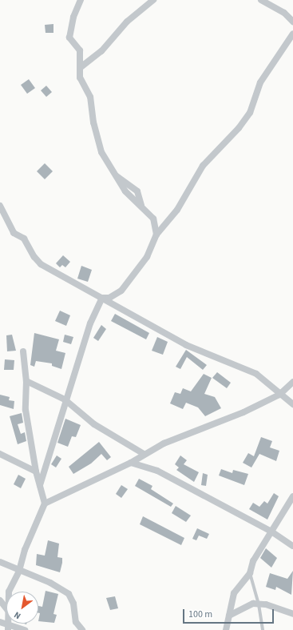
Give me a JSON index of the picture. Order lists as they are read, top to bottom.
{
  "scale_bar": "100 m",
  "north": "bottom left"
}
